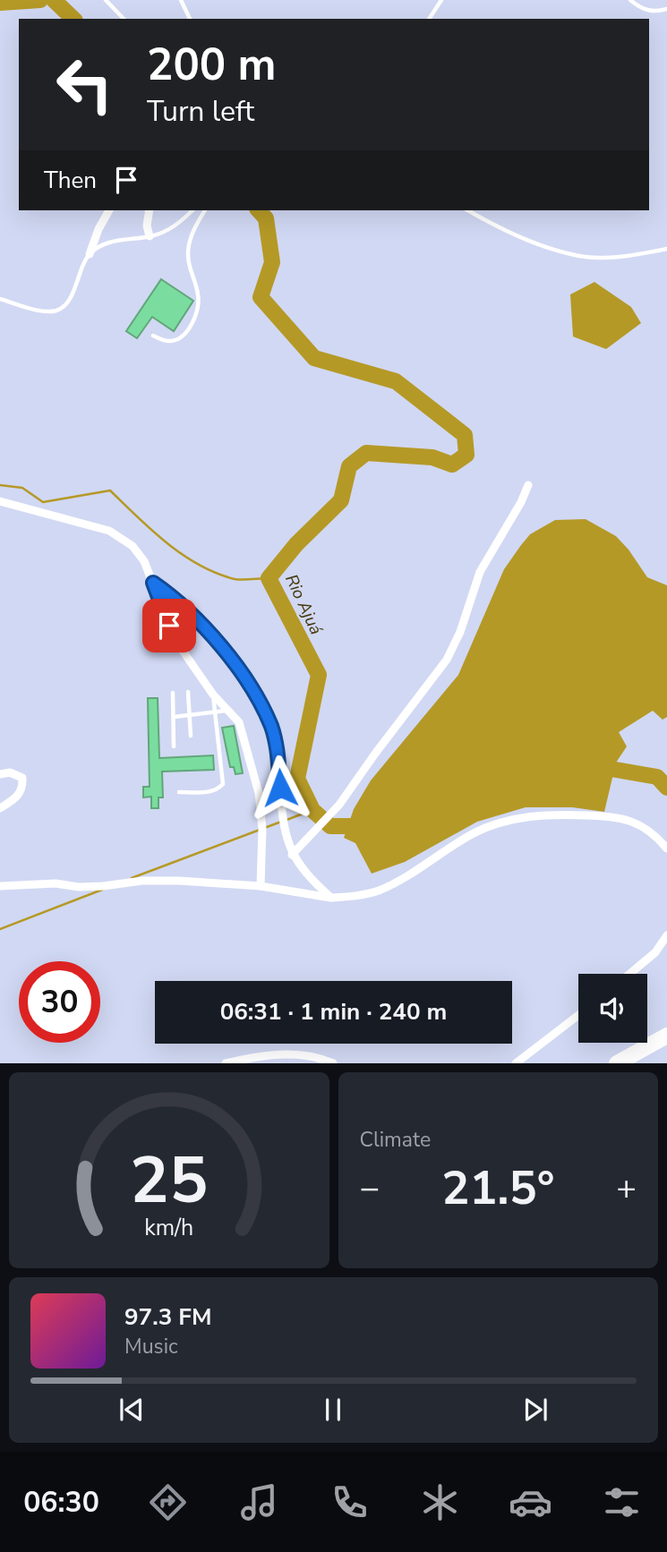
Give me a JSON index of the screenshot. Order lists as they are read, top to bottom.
{
  "water": ["Rio Ajuá"],
  "page": {
    "turn": ["200 m", "Turn left"],
    "then": "Then",
    "limit": "30",
    "trip": "06:31 · 1 min · 240 m",
    "tile": "Climate",
    "heat": ["−", "21.5°", "+"],
    "song": ["97.3 FM", "Music"],
    "tabs": "06:30",
    "gauge": ["25", "km/h"]
  }
}
